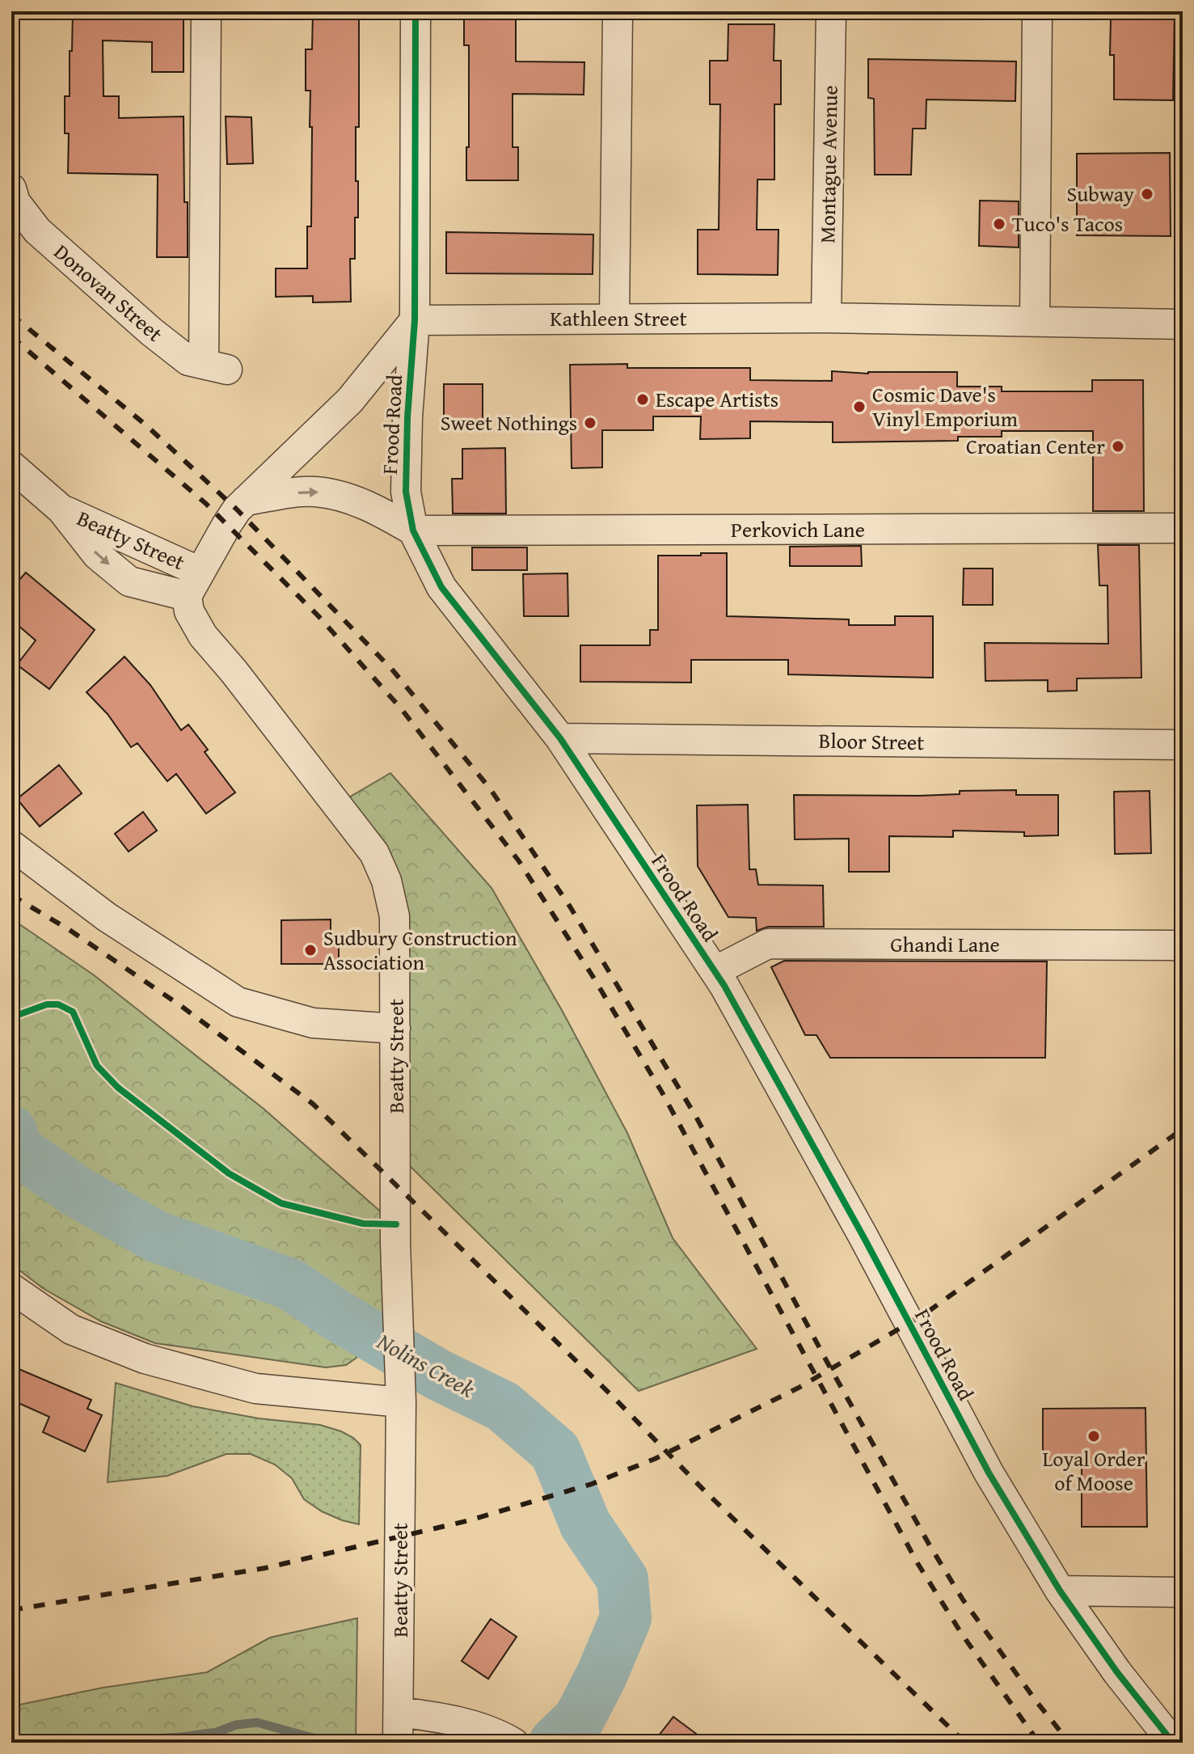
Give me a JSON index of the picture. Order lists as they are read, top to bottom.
{
  "streets": {
    "street": [
      "Montague Avenue",
      "Donovan Street",
      "Kathleen Street",
      "Frood Road",
      "Perkovich Lane",
      "Beatty Street",
      "Bloor Street",
      "Ghandi Lane"
    ]
  },
  "crossings": [
    ["Montague Avenue", "Kathleen Street"],
    ["Kathleen Street", "Frood Road"],
    ["Frood Road", "Perkovich Lane"],
    ["Frood Road", "Bloor Street"],
    ["Frood Road", "Ghandi Lane"]
  ],
  "water": ["Nolins Creek"],
  "places": [
    "Subway",
    "Tuco's Tacos",
    "Escape Artists",
    "Cosmic Dave's Vinyl Emporium",
    "Sweet Nothings",
    "Croatian Center",
    "Sudbury Construction Association",
    "Loyal Order of Moose"
  ]
}
